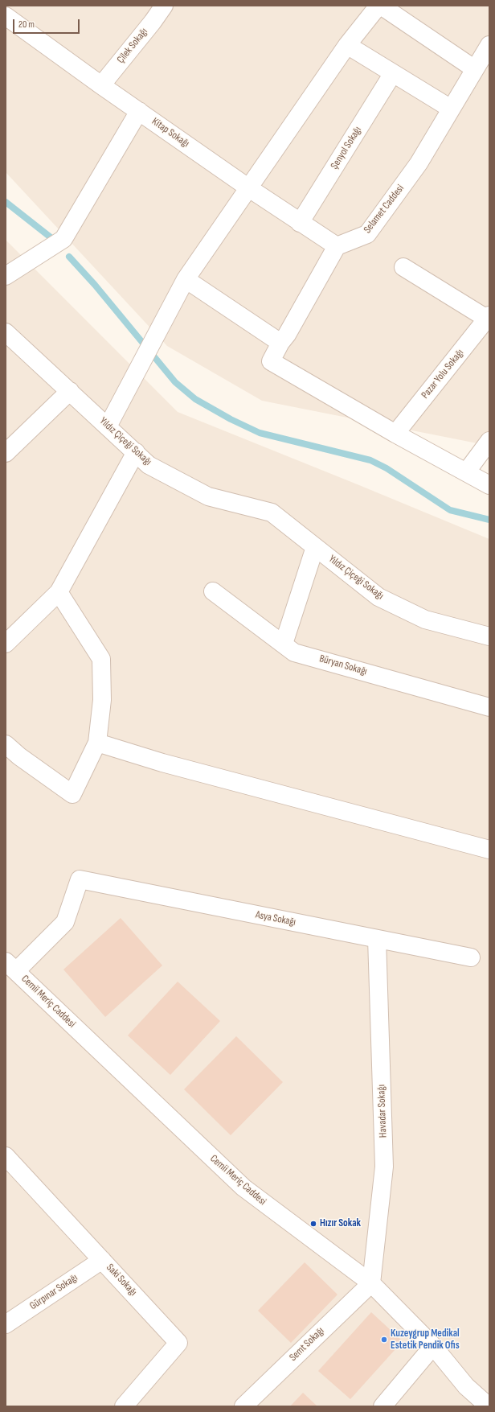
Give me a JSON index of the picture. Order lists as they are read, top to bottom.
{
  "streets": {
    "street": [
      "Çilek Sokağı",
      "Kitap Sokağı",
      "Şenyol Sokağı",
      "Selamet Caddesi",
      "Pazar Yolu Sokağı",
      "Yıldız Çiçeği Sokağı",
      "Büryan Sokağı",
      "Asya Sokağı",
      "Cemii Meriç Caddesi",
      "Havadar Sokağı",
      "Saki Sokağı",
      "Gürpınar Sokağı",
      "Semt Sokağı"
    ]
  },
  "crossings": [
    ["Çilek Sokağı", "Kitap Sokağı"],
    ["Kitap Sokağı", "Şenyol Sokağı"],
    ["Kitap Sokağı", "Selamet Caddesi"],
    ["Yıldız Çiçeği Sokağı", "Büryan Sokağı"],
    ["Asya Sokağı", "Cemii Meriç Caddesi"],
    ["Asya Sokağı", "Havadar Sokağı"],
    ["Cemii Meriç Caddesi", "Havadar Sokağı"],
    ["Cemii Meriç Caddesi", "Semt Sokağı"],
    ["Havadar Sokağı", "Semt Sokağı"],
    ["Saki Sokağı", "Gürpınar Sokağı"]
  ],
  "places": ["Hızır Sokak", "Kuzeygrup Medikal Estetik Pendik Ofis"],
  "scale_bar": "20 m"
}
